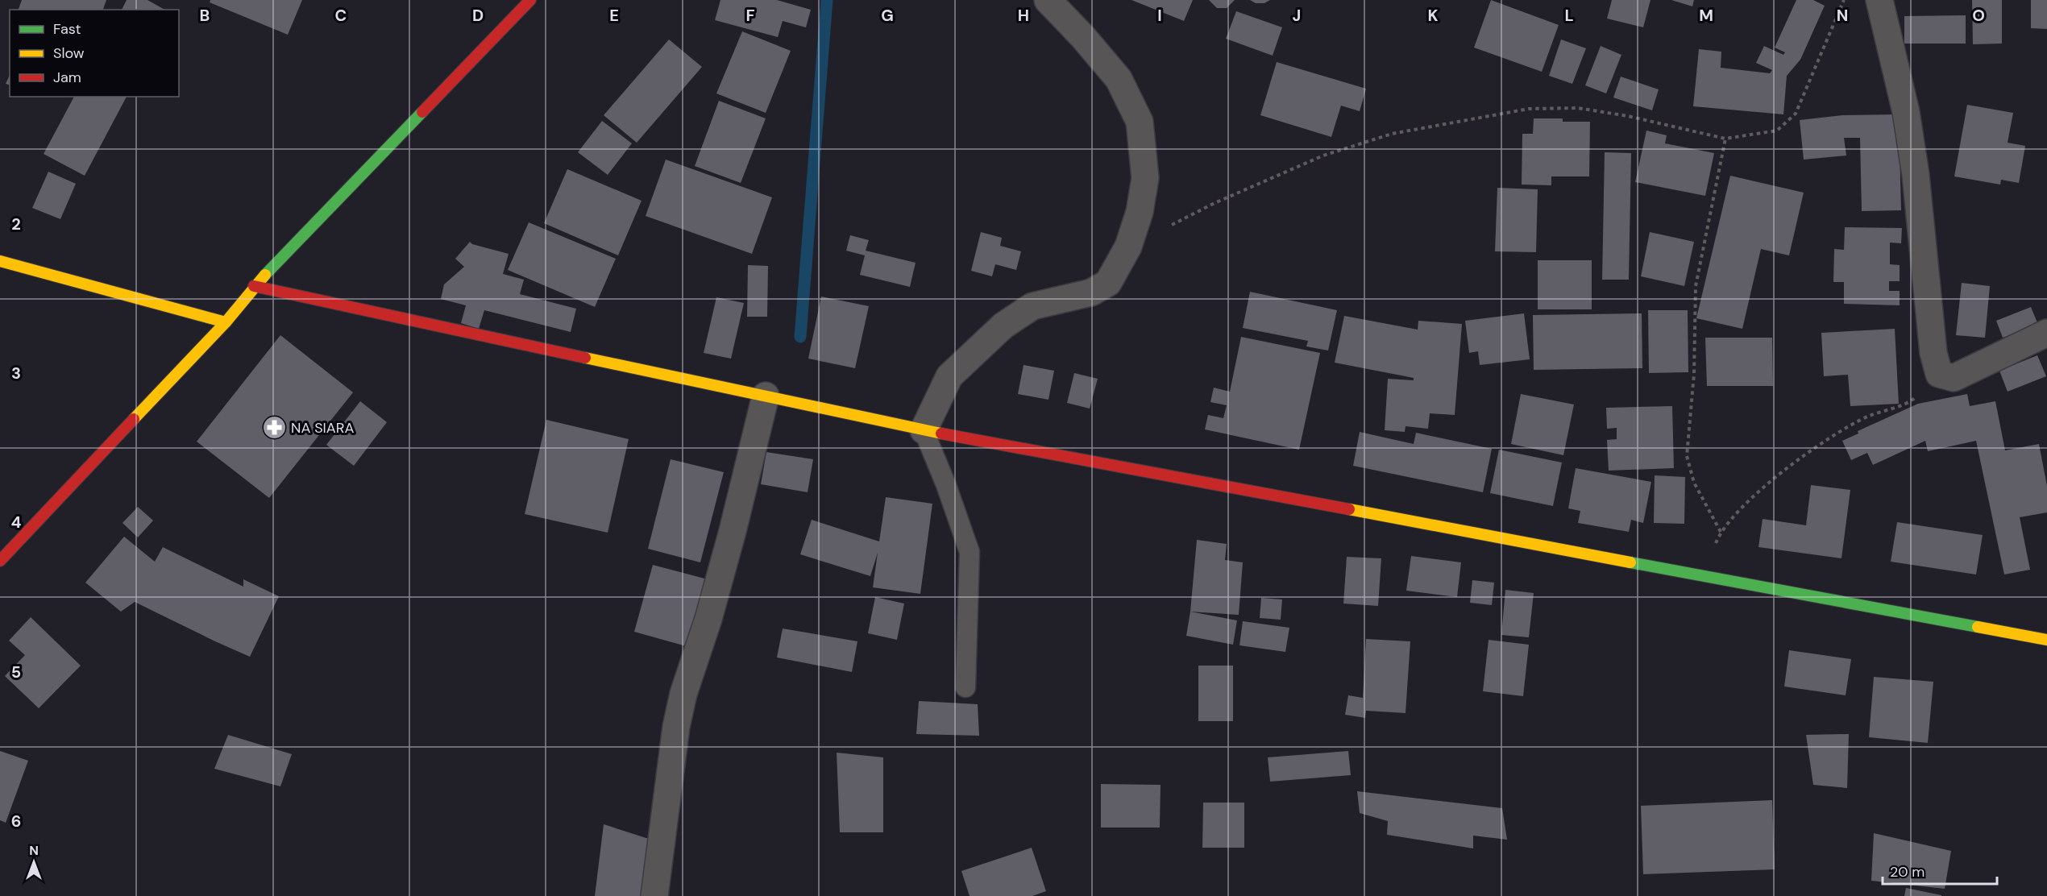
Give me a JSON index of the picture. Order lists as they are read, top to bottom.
{
  "places": {
    "pharmacy": ["NA SIARA"]
  },
  "legend": ["Fast", "Slow", "Jam"],
  "scale_bar": "20 m",
  "north": "top",
  "grid": {
    "columns": [
      "B",
      "C",
      "D",
      "E",
      "F",
      "G",
      "H",
      "I",
      "J",
      "K",
      "L",
      "M",
      "N",
      "O"
    ],
    "rows": [
      "2",
      "3",
      "4",
      "5",
      "6"
    ]
  }
}
